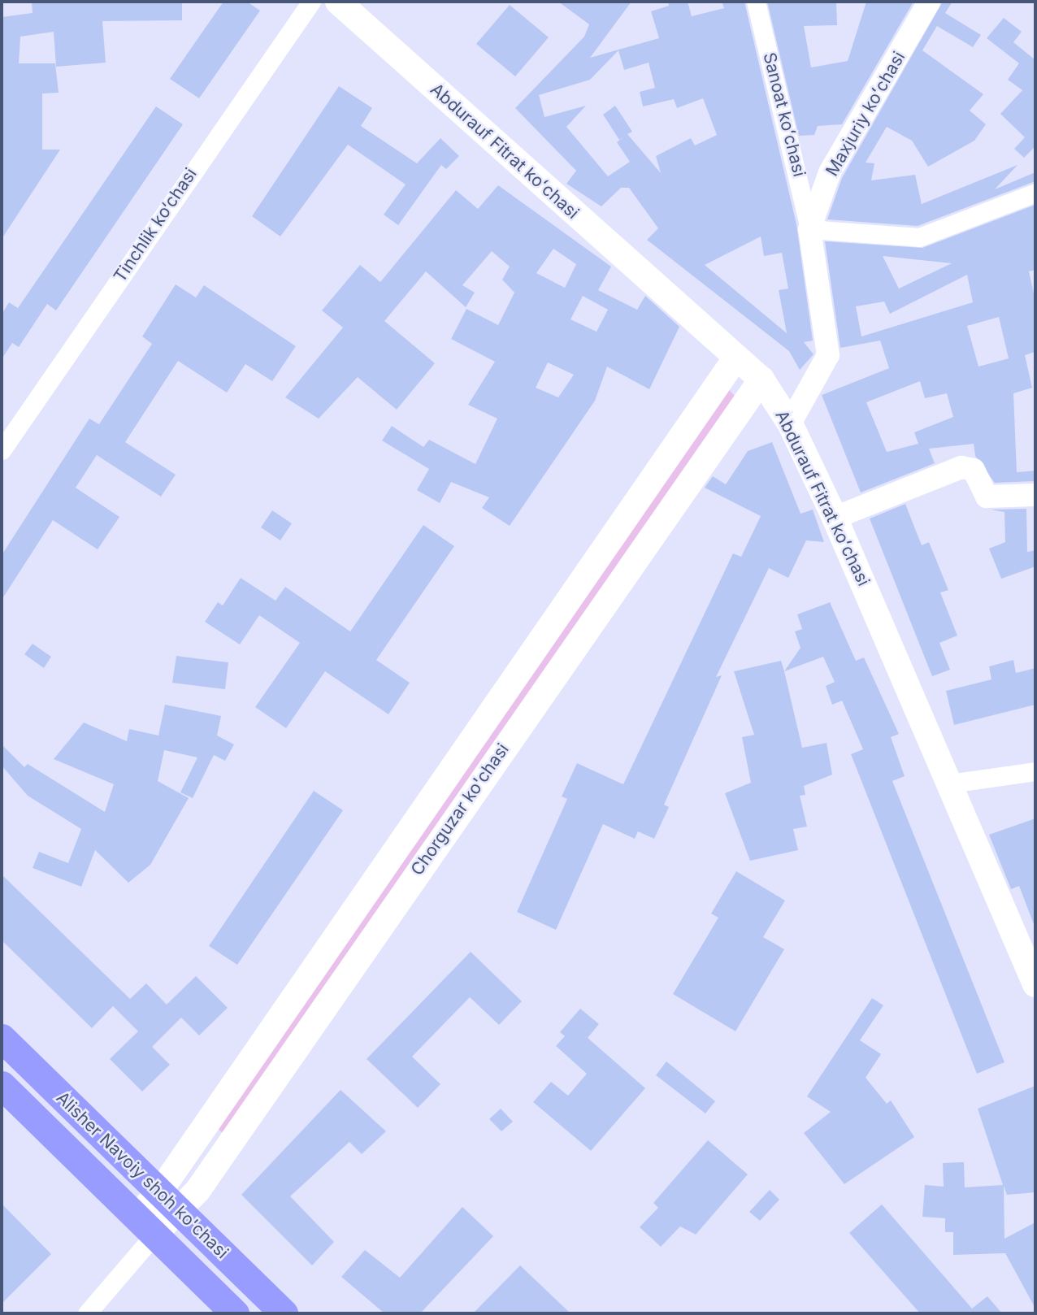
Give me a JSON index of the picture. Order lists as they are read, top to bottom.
{
  "streets": {
    "main road": ["Abdurauf Fitrat koʻchasi", "Chorguzar ko'chasi", "Alisher Navoiy shoh ko'chasi"],
    "street": ["Maxjuriy koʻchasi", "Sanoat koʻchasi", "Tinchlik kо‘chasi"]
  },
  "crossings": [
    ["Maxjuriy koʻchasi", "Sanoat koʻchasi"],
    ["Maxjuriy koʻchasi", "Abdurauf Fitrat koʻchasi"],
    ["Abdurauf Fitrat koʻchasi", "Chorguzar ko'chasi"],
    ["Chorguzar ko'chasi", "Alisher Navoiy shoh ko'chasi"]
  ]
}
